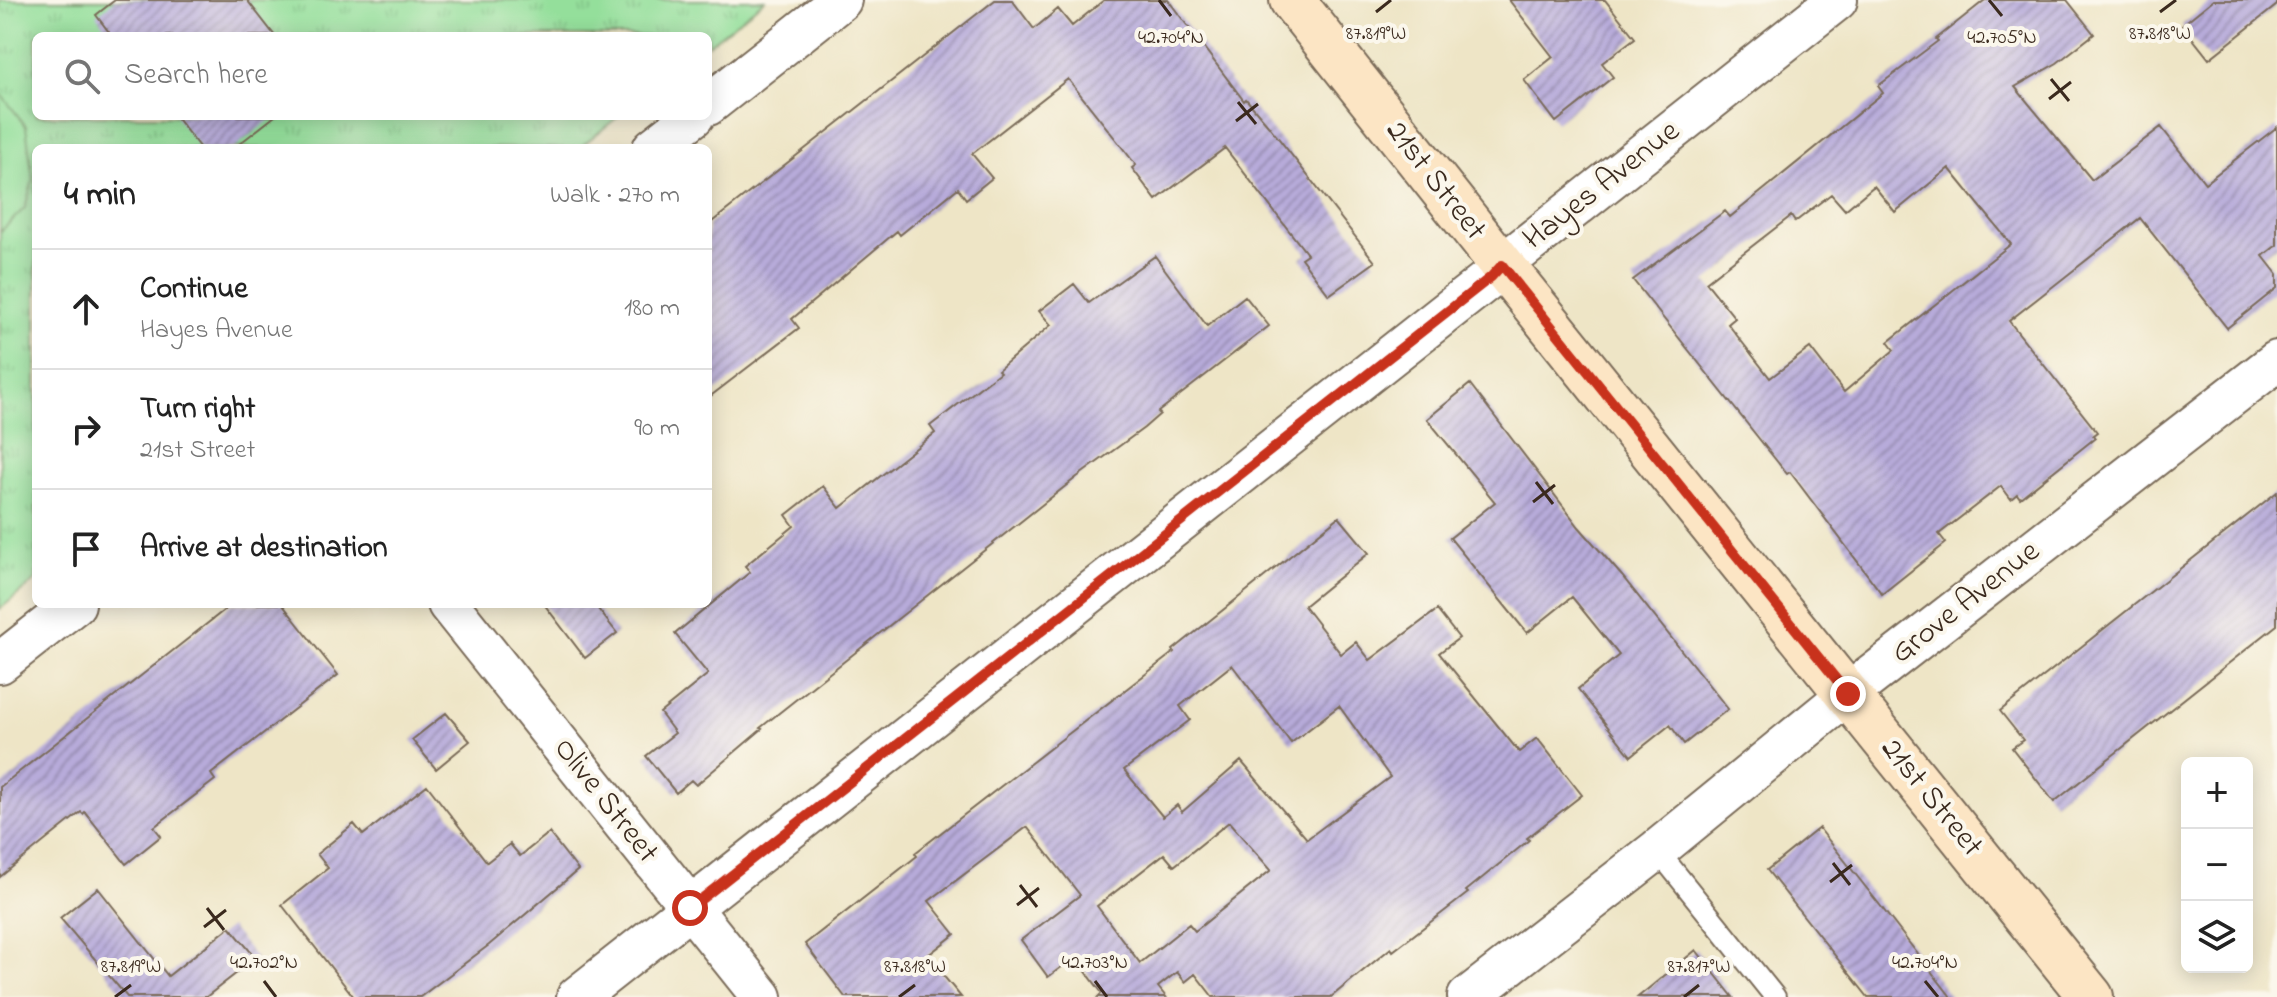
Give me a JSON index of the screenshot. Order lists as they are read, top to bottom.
{
  "streets": {
    "street": [
      "21st Street",
      "Hayes Avenue",
      "Grove Avenue",
      "Olive Street"
    ]
  },
  "crossings": [
    ["21st Street", "Hayes Avenue"],
    ["21st Street", "Grove Avenue"],
    ["Hayes Avenue", "Olive Street"]
  ],
  "page": {
    "search": "Search here",
    "heading": ["4 min", "Walk · 270 m"],
    "list": [
      ["Continue", "Hayes Avenue", "180 m"],
      ["Turn right", "21st Street", "90 m"],
      "Arrive at destination"
    ],
    "map_buttons": ["+", "−"]
  },
  "coordinates": [
    "87.819°W",
    "87.818°W",
    "42.705°N",
    "42.704°N",
    "42.702°N",
    "42.703°N",
    "87.817°W"
  ]
}
